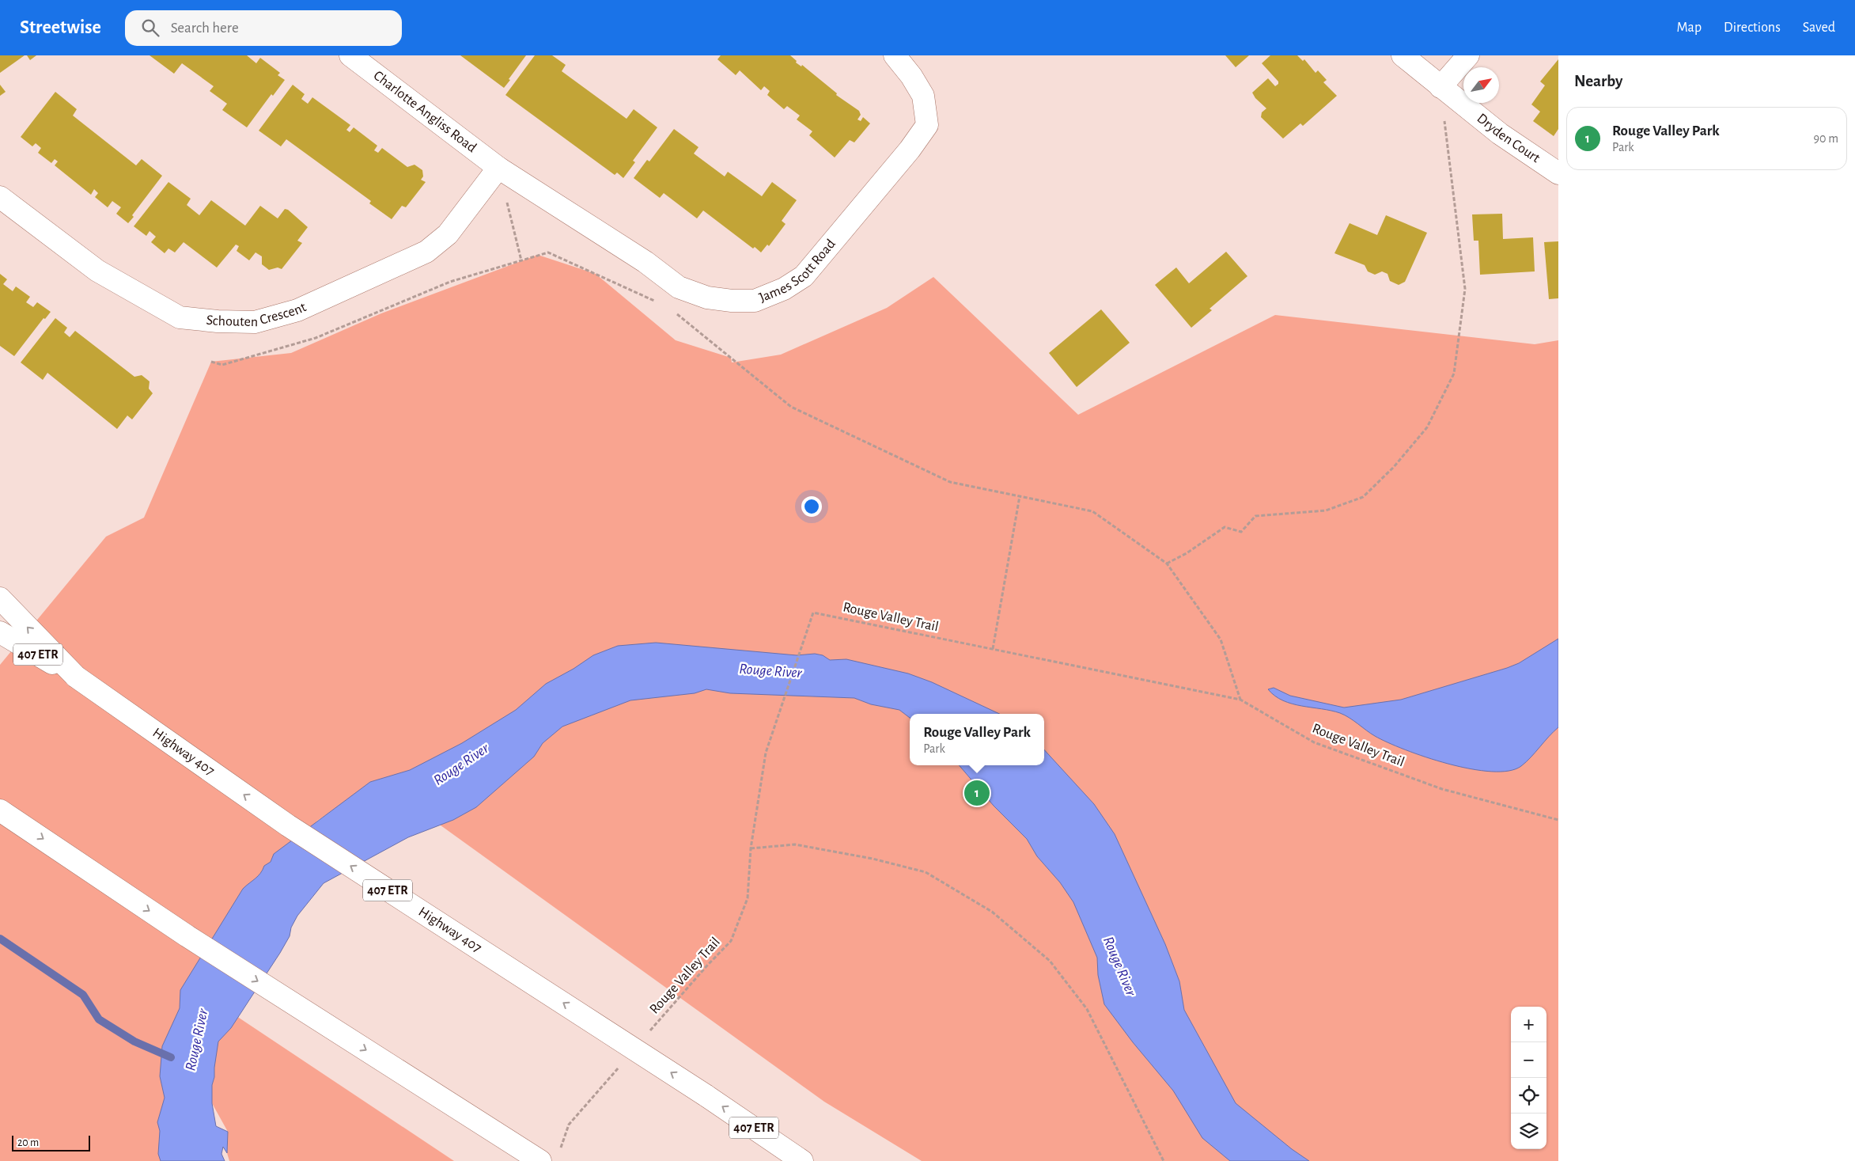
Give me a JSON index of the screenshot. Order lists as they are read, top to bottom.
{
  "streets": {
    "main road": [
      "Charlotte Angliss Road",
      "Dryden Court",
      "James Scott Road",
      "Schouten Crescent",
      "407 ETR",
      "Highway 407"
    ],
    "path": ["Rouge Valley Trail"]
  },
  "crossings": [
    ["Charlotte Angliss Road", "James Scott Road"],
    ["Charlotte Angliss Road", "Schouten Crescent"],
    ["James Scott Road", "Schouten Crescent"]
  ],
  "water": ["Rouge River"],
  "scale_bar": "20 m",
  "north": "top right",
  "page": {
    "header": "Streetwise",
    "search": "Search here",
    "nav": ["Map", "Directions", "Saved"],
    "heading": "Nearby",
    "list": [
      {
        "mark": "1",
        "name": "Rouge Valley Park",
        "note": "Park",
        "value": "90 m"
      }
    ],
    "popup": ["Rouge Valley Park", "Park"],
    "pins": "1",
    "map_buttons": ["+", "−"],
    "scale": "20 m"
  }
}
